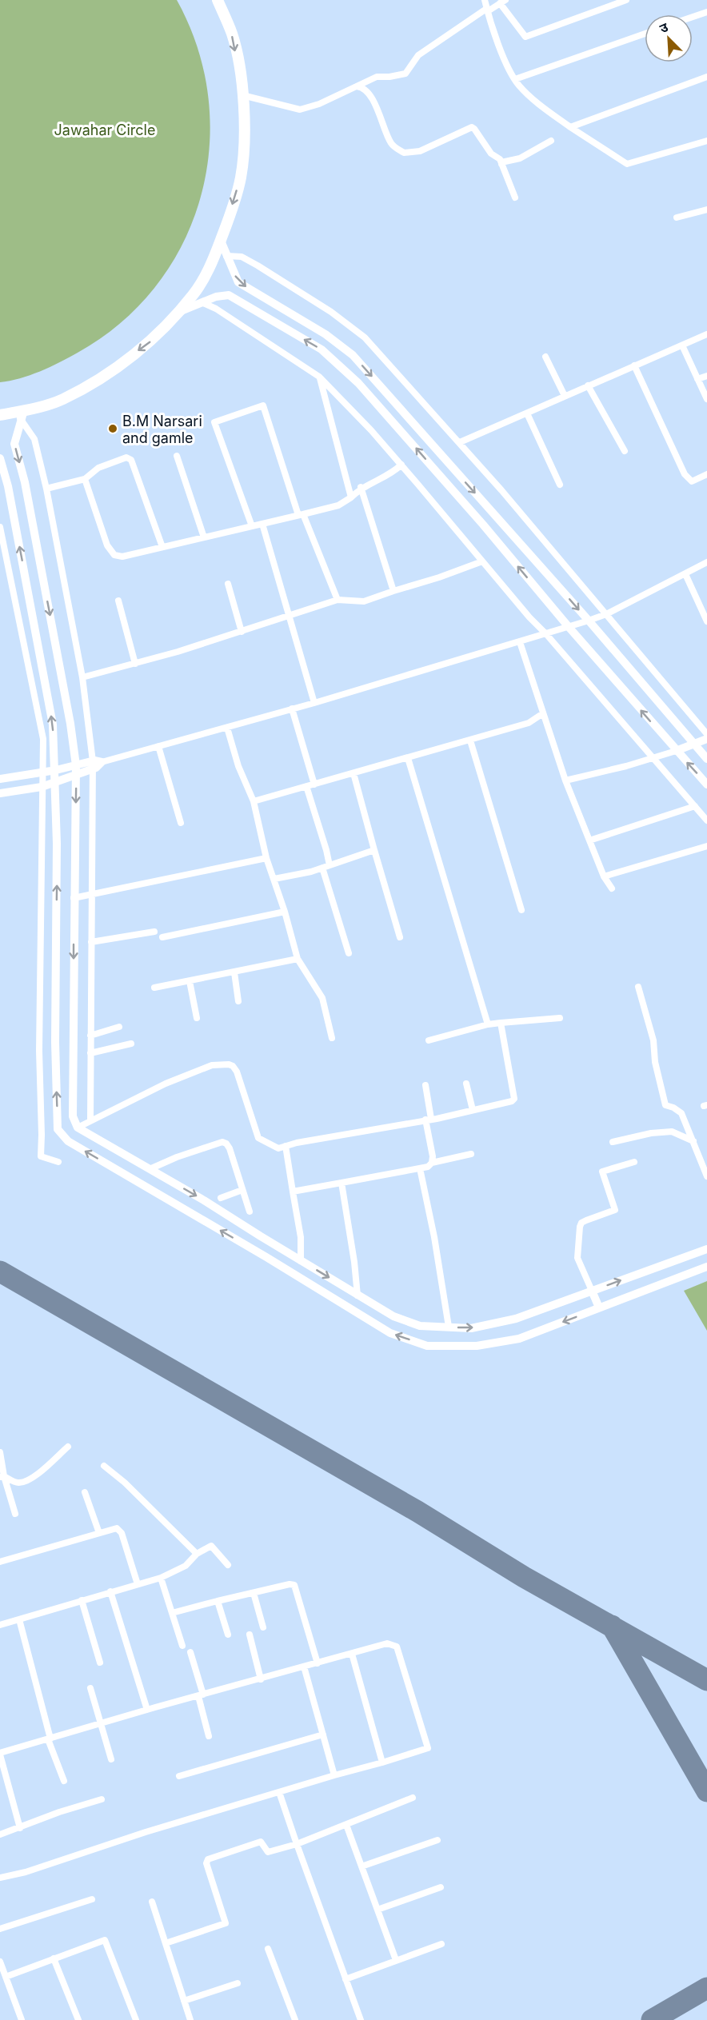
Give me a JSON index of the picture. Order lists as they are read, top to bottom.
{
  "parks": ["Jawahar Circle"],
  "places": ["B.M Narsari and gamle"],
  "north": "top left"
}
